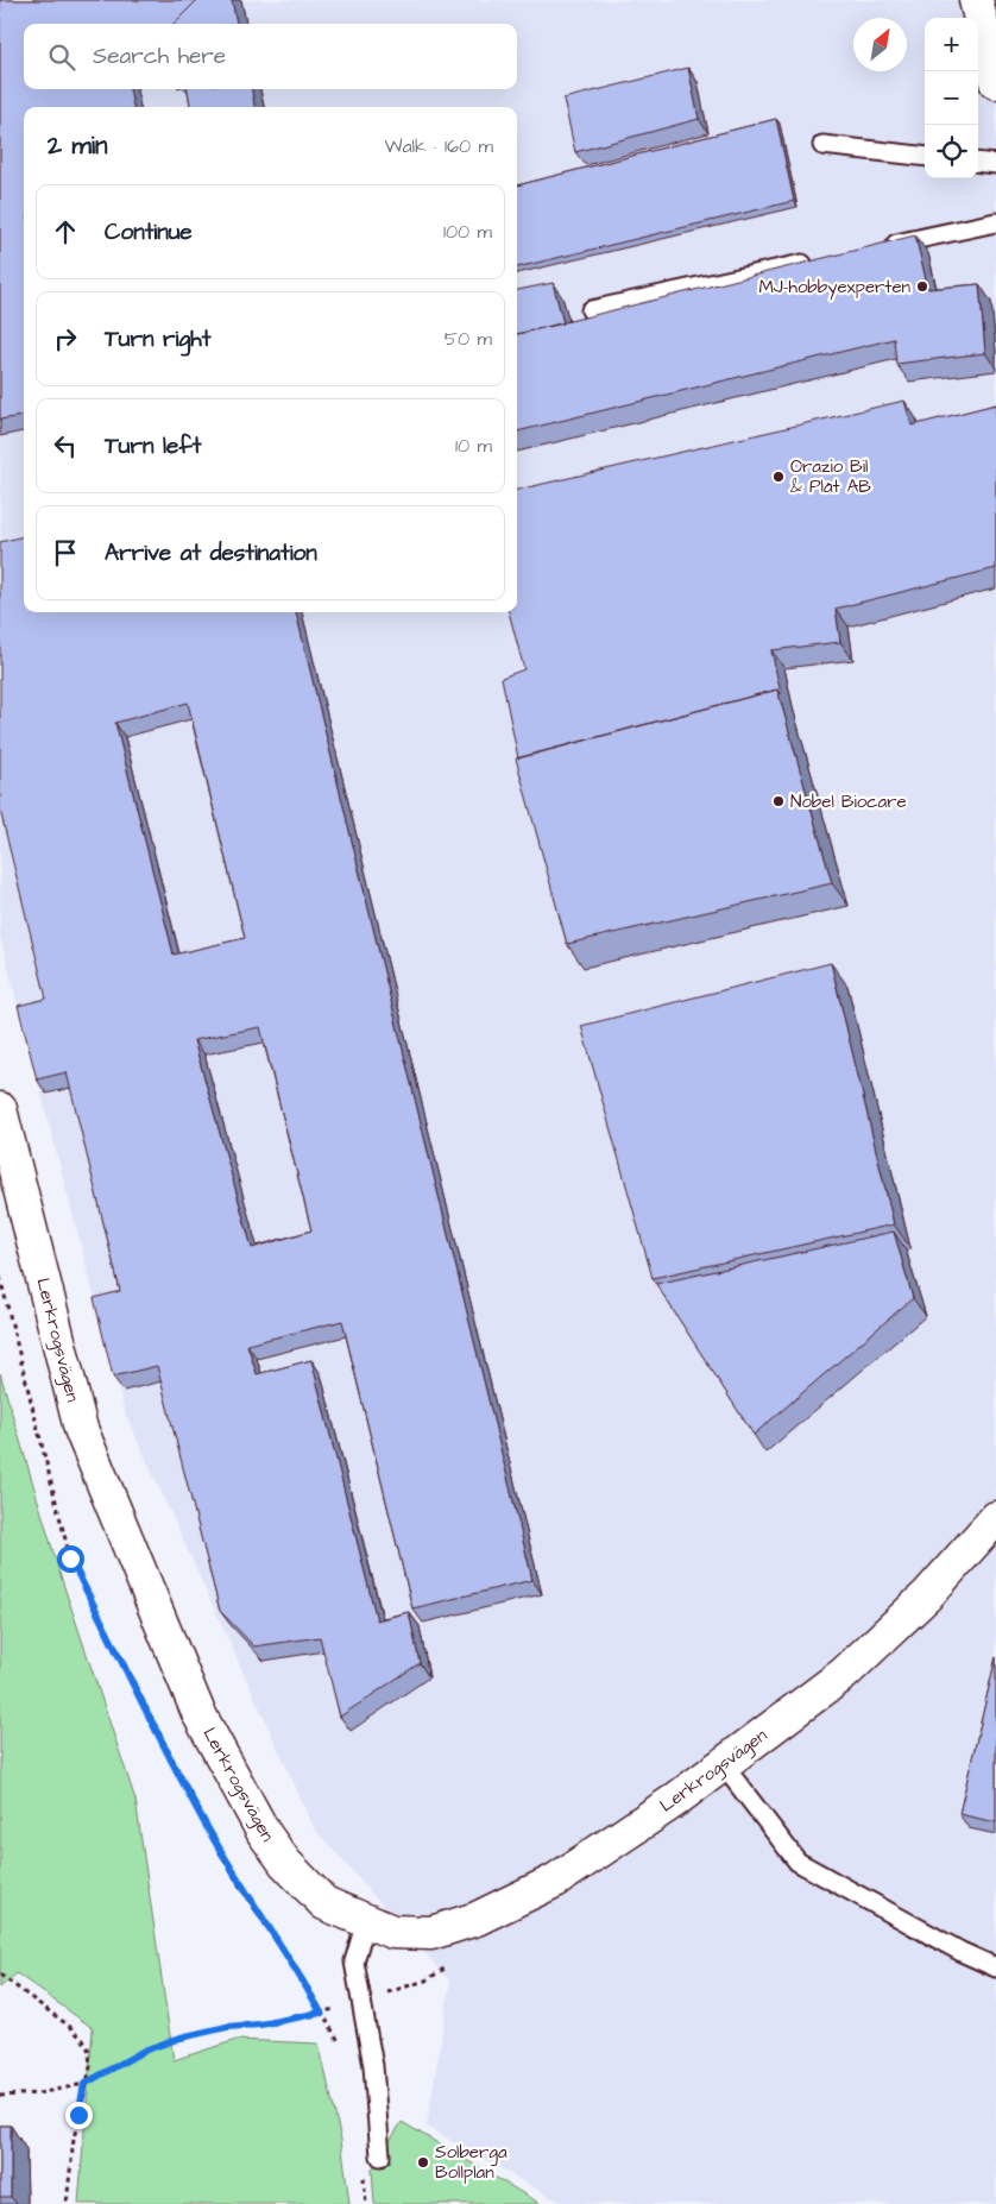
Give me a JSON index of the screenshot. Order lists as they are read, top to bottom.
{
  "streets": {
    "street": ["Lerkrogsvägen"]
  },
  "places": [
    "MJ-hobbyexperten",
    "Orazio Bil & Plåt AB",
    "Nobel Biocare",
    "Solberga Bollplan"
  ],
  "north": "top right",
  "page": {
    "map_buttons": ["+", "−"],
    "search": "Search here",
    "heading": ["2 min", "Walk · 160 m"],
    "list": [
      ["Continue", "100 m"],
      ["Turn right", "50 m"],
      ["Turn left", "10 m"],
      "Arrive at destination"
    ]
  }
}
